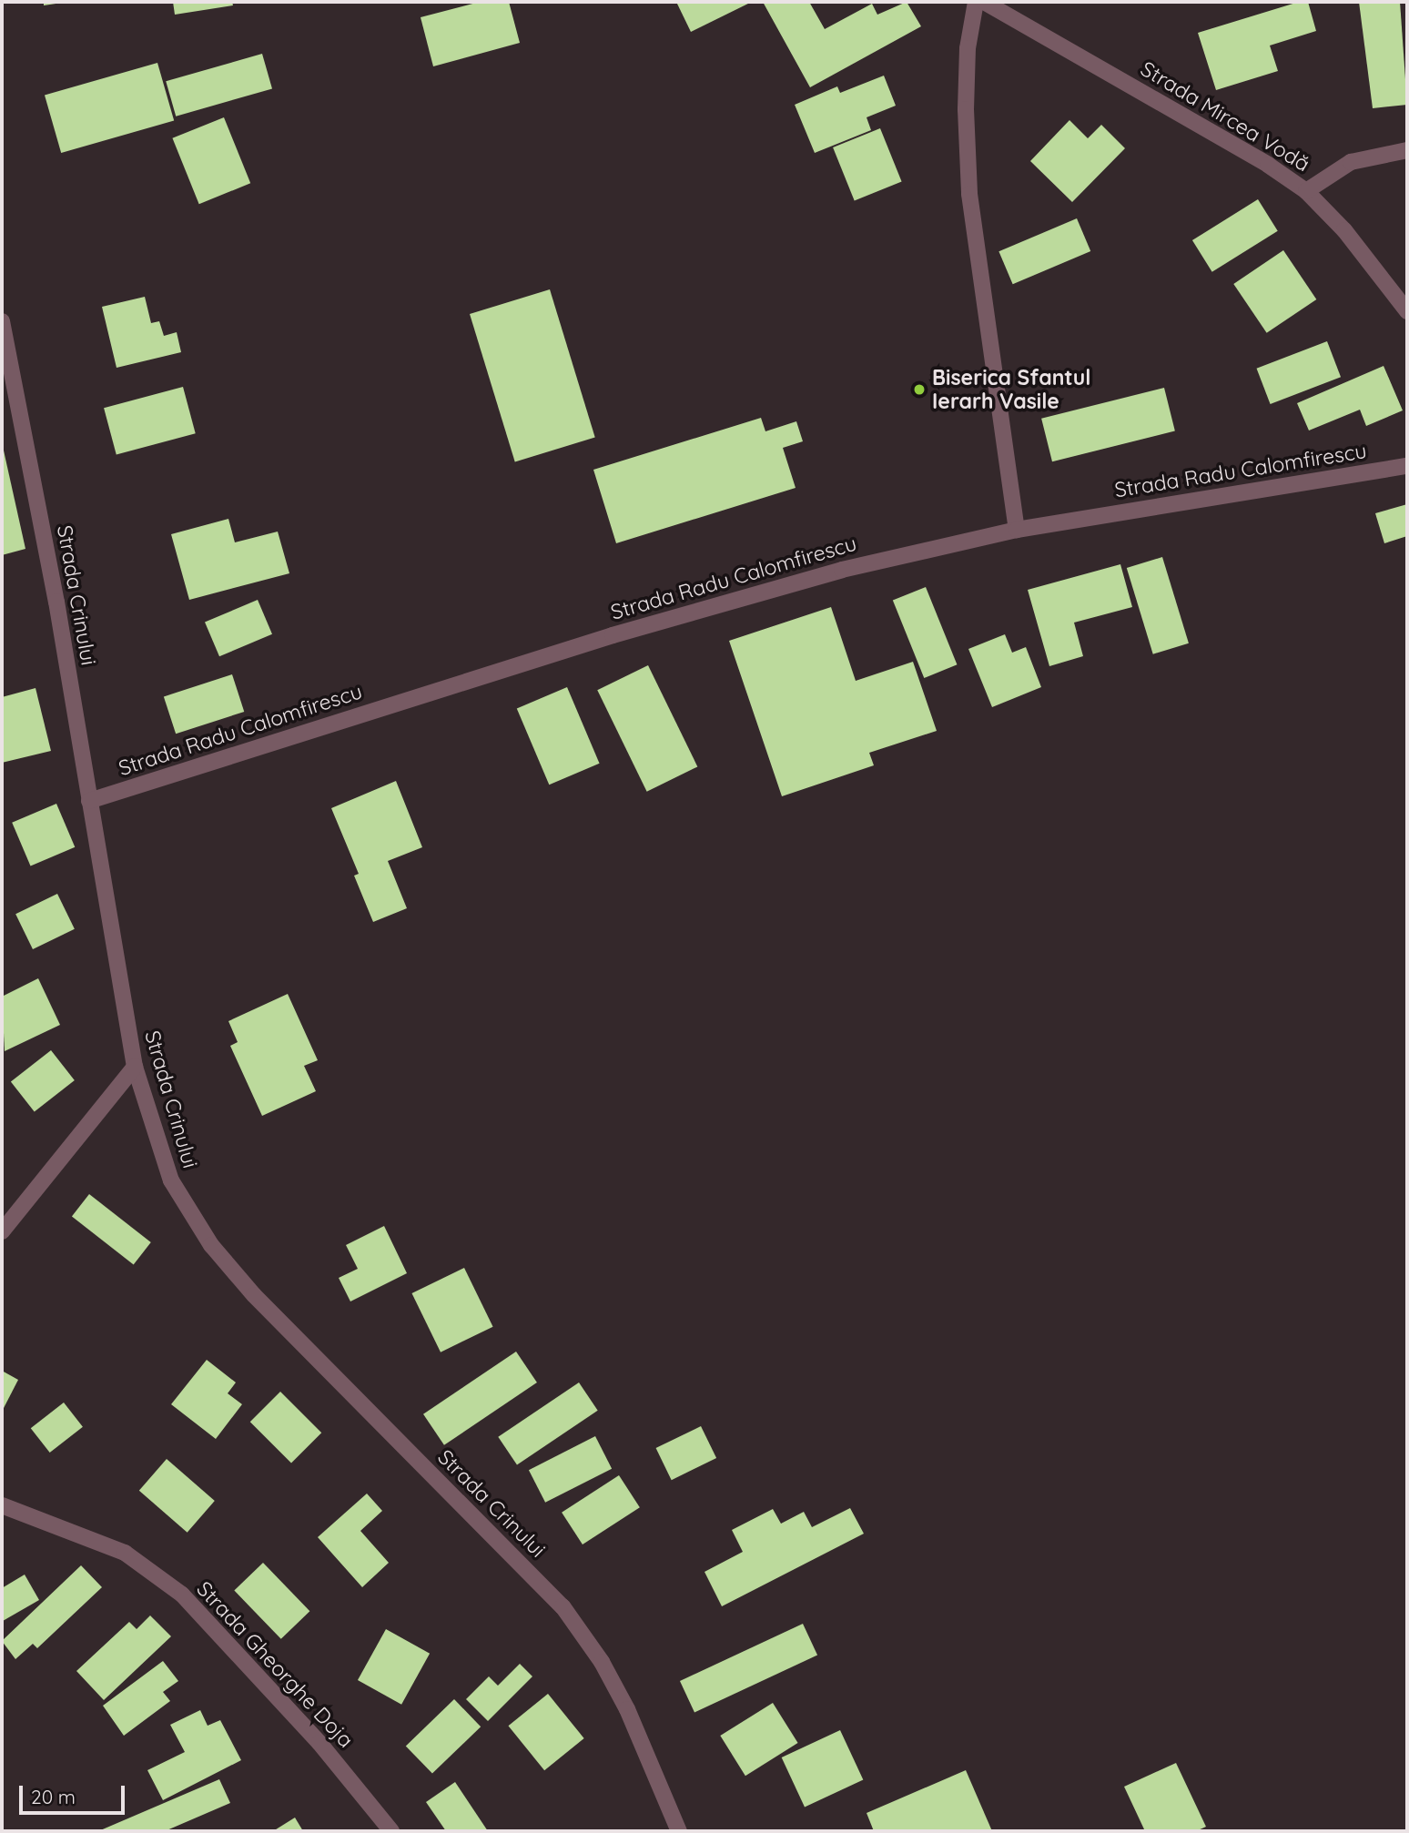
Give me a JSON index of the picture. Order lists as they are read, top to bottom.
{
  "streets": {
    "street": [
      "Strada Mircea Vodă",
      "Strada Radu Calomfirescu",
      "Strada Crinului",
      "Strada Gheorghe Doja"
    ]
  },
  "crossings": [
    ["Strada Radu Calomfirescu", "Strada Crinului"]
  ],
  "places": ["Biserica Sfantul Ierarh Vasile"],
  "scale_bar": "20 m"
}
